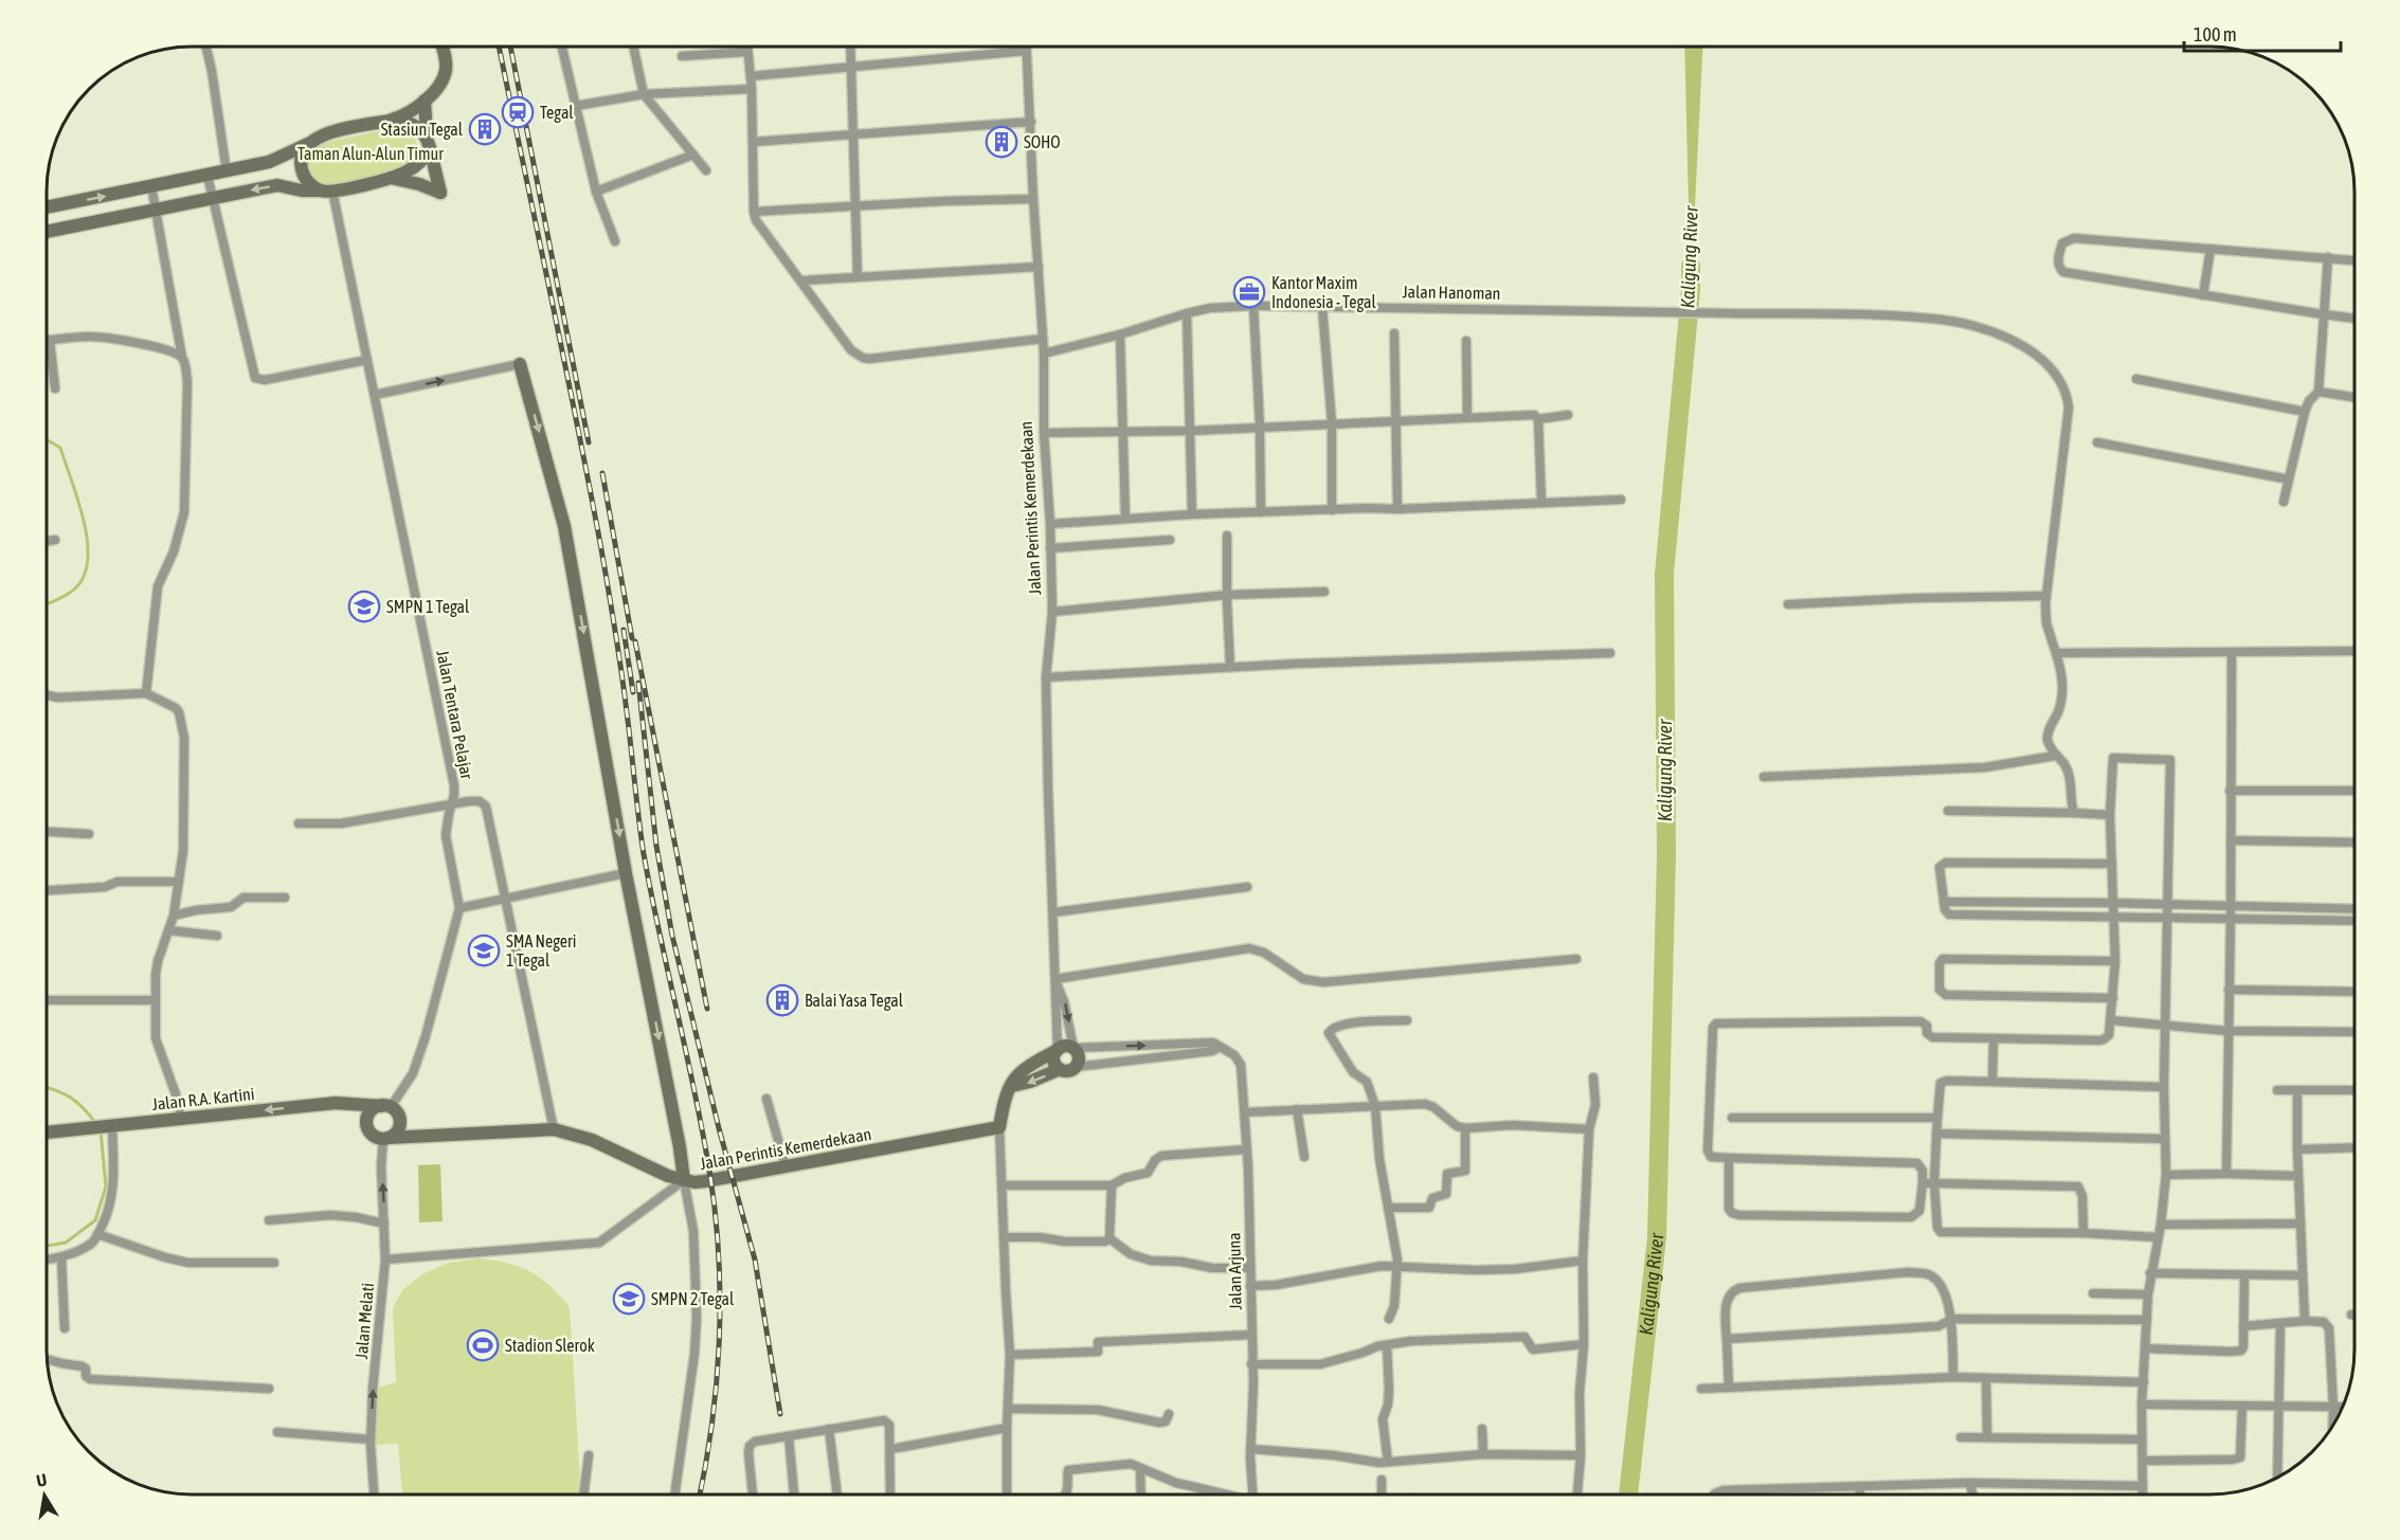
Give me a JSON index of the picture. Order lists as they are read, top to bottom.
{
  "streets": {
    "street": [
      "Jalan Hanoman",
      "Jalan Perintis Kemerdekaan",
      "Jalan Tentara Pelajar",
      "Jalan R.A. Kartini",
      "Jalan Arjuna",
      "Jalan Melati"
    ]
  },
  "crossings": [
    ["Jalan Hanoman", "Jalan Perintis Kemerdekaan"],
    ["Jalan Perintis Kemerdekaan", "Jalan Melati"],
    ["Jalan Tentara Pelajar", "Jalan R.A. Kartini"]
  ],
  "one_way": ["Jalan Melati"],
  "water": ["Kaligung River"],
  "parks": ["Taman Alun-Alun Timur"],
  "places": {
    "station": ["Tegal"],
    "building": ["Stasiun Tegal", "SOHO", "Balai Yasa Tegal"],
    "office": ["Kantor Maxim Indonesia - Tegal"],
    "school or university": ["SMPN 1 Tegal", "SMA Negeri 1 Tegal", "SMPN 2 Tegal"],
    "sports": ["Stadion Slerok"]
  },
  "scale_bar": "100 m",
  "north": "top"
}
